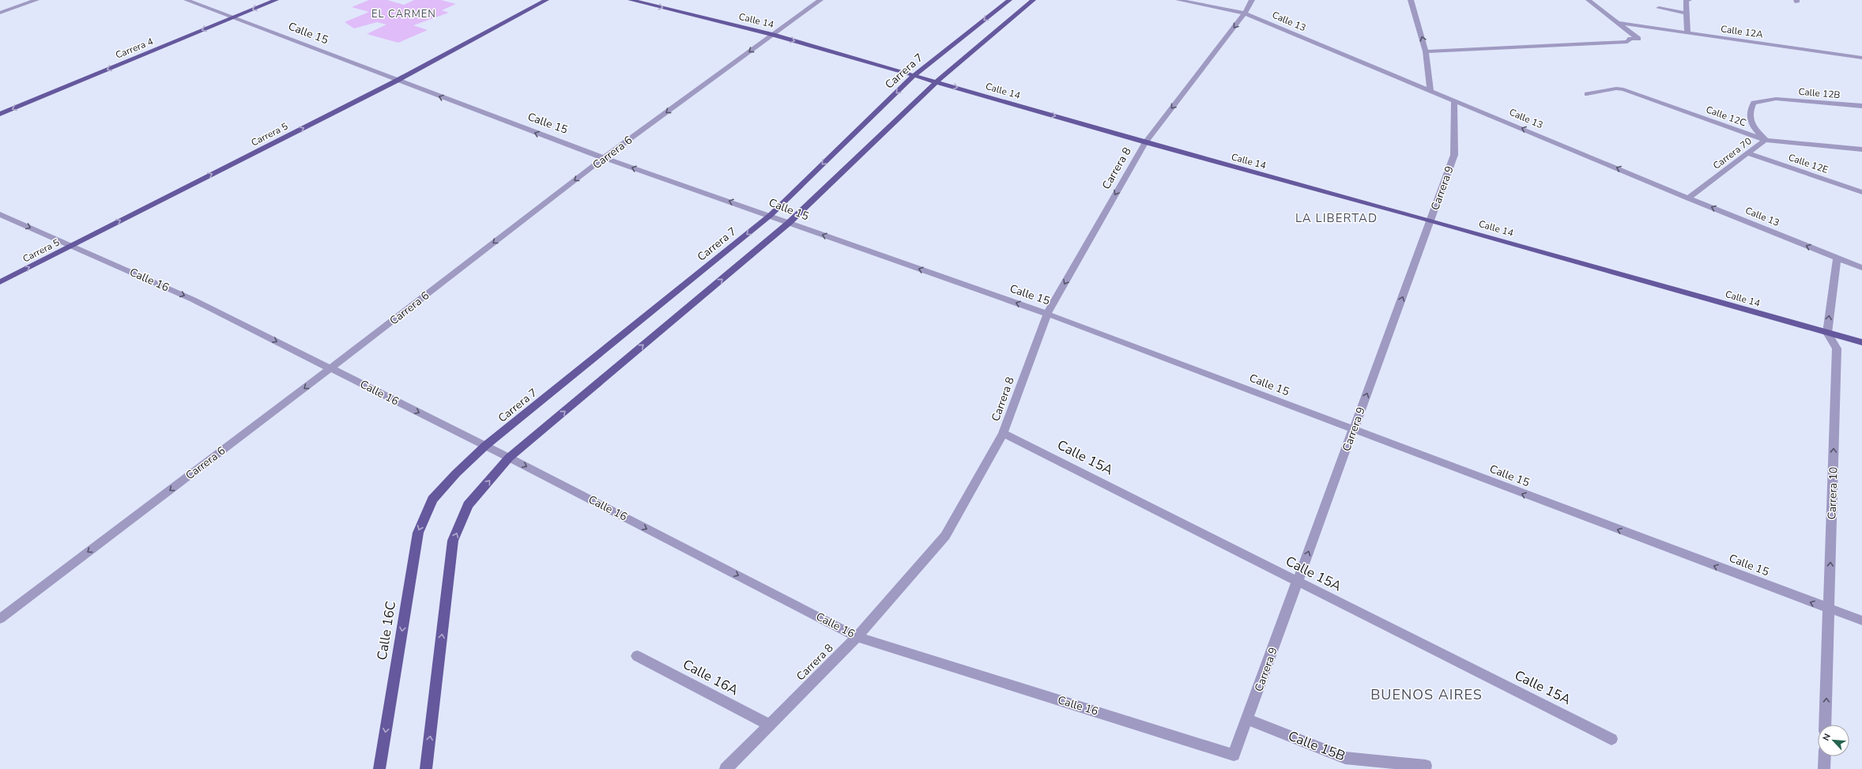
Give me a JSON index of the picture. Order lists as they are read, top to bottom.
{
  "streets": {
    "main road": [
      "Calle 14",
      "Carrera 4",
      "Carrera 7",
      "Carrera 5",
      "Calle 16C"
    ],
    "street": [
      "Calle 13",
      "Calle 12A",
      "Calle 15",
      "Calle 12B",
      "Calle 12C",
      "Carrera 6",
      "Carrera 70",
      "Calle 12E",
      "Carrera 8",
      "Carrera 9",
      "Calle 16",
      "Calle 15A",
      "Carrera 10",
      "Calle 16A",
      "Calle 15B"
    ]
  },
  "crossings": [
    ["Calle 14", "Carrera 7"],
    ["Calle 14", "Carrera 6"],
    ["Calle 14", "Carrera 8"],
    ["Calle 14", "Carrera 9"],
    ["Calle 14", "Carrera 10"],
    ["Calle 13", "Carrera 70"],
    ["Calle 13", "Carrera 8"],
    ["Calle 13", "Carrera 9"],
    ["Calle 15", "Carrera 4"],
    ["Calle 15", "Carrera 7"],
    ["Calle 15", "Carrera 5"],
    ["Calle 15", "Carrera 6"],
    ["Calle 15", "Carrera 8"],
    ["Calle 15", "Carrera 9"],
    ["Calle 15", "Carrera 10"],
    ["Carrera 7", "Calle 16"],
    ["Carrera 7", "Calle 16C"],
    ["Calle 12B", "Carrera 70"],
    ["Calle 12C", "Carrera 70"],
    ["Carrera 5", "Calle 16"],
    ["Carrera 6", "Calle 16"],
    ["Carrera 70", "Calle 12E"],
    ["Carrera 8", "Calle 16"],
    ["Carrera 8", "Calle 15A"],
    ["Carrera 8", "Calle 16A"],
    ["Carrera 9", "Calle 16"],
    ["Carrera 9", "Calle 15A"],
    ["Carrera 9", "Calle 15B"]
  ],
  "one_way": [
    "Calle 14",
    "Calle 13",
    "Calle 15",
    "Carrera 4",
    "Carrera 5",
    "Carrera 6",
    "Carrera 8",
    "Carrera 9",
    "Calle 16",
    "Carrera 10"
  ],
  "districts": ["EL CARMEN", "LA LIBERTAD", "BUENOS AIRES"],
  "north": "top left"
}
